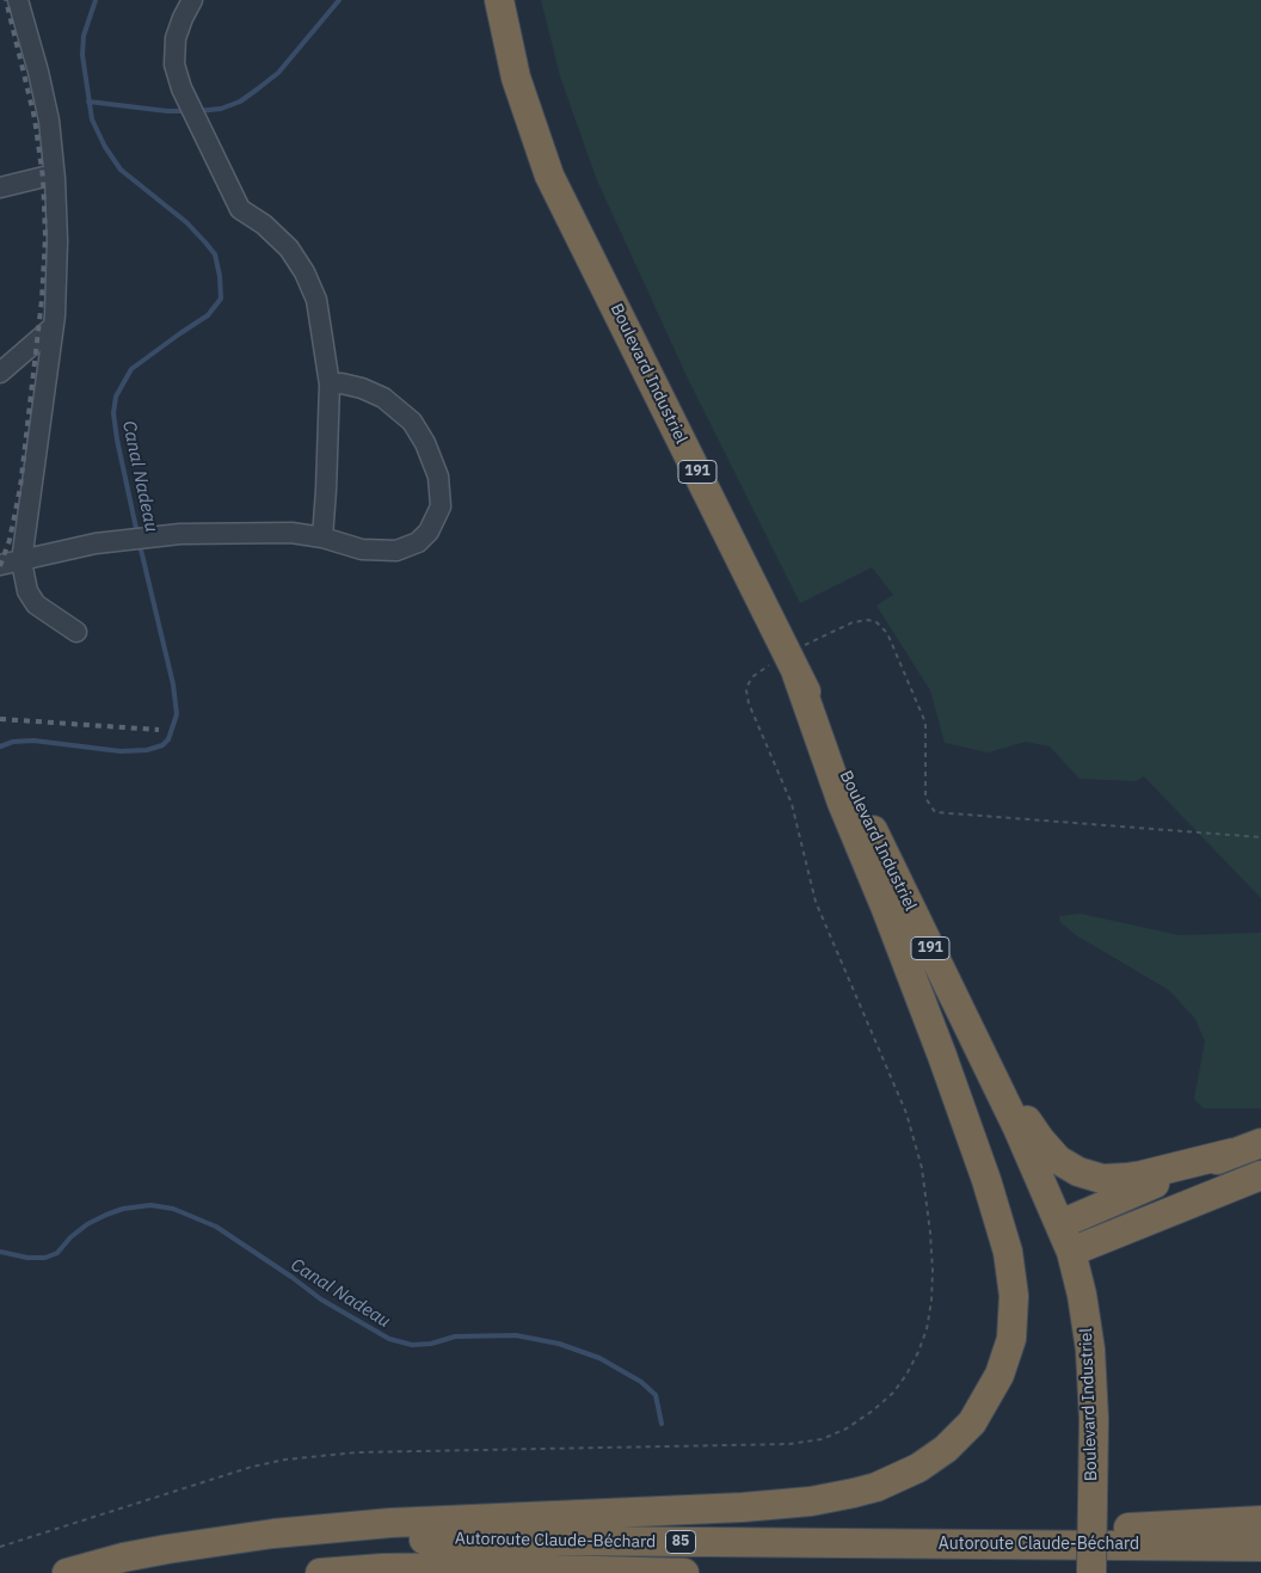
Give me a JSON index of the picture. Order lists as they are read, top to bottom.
{
  "streets": {
    "highway": [
      "Boulevard Industriel",
      "191",
      "Autoroute Claude-Béchard",
      "85"
    ]
  },
  "water": ["Canal Nadeau"]
}
